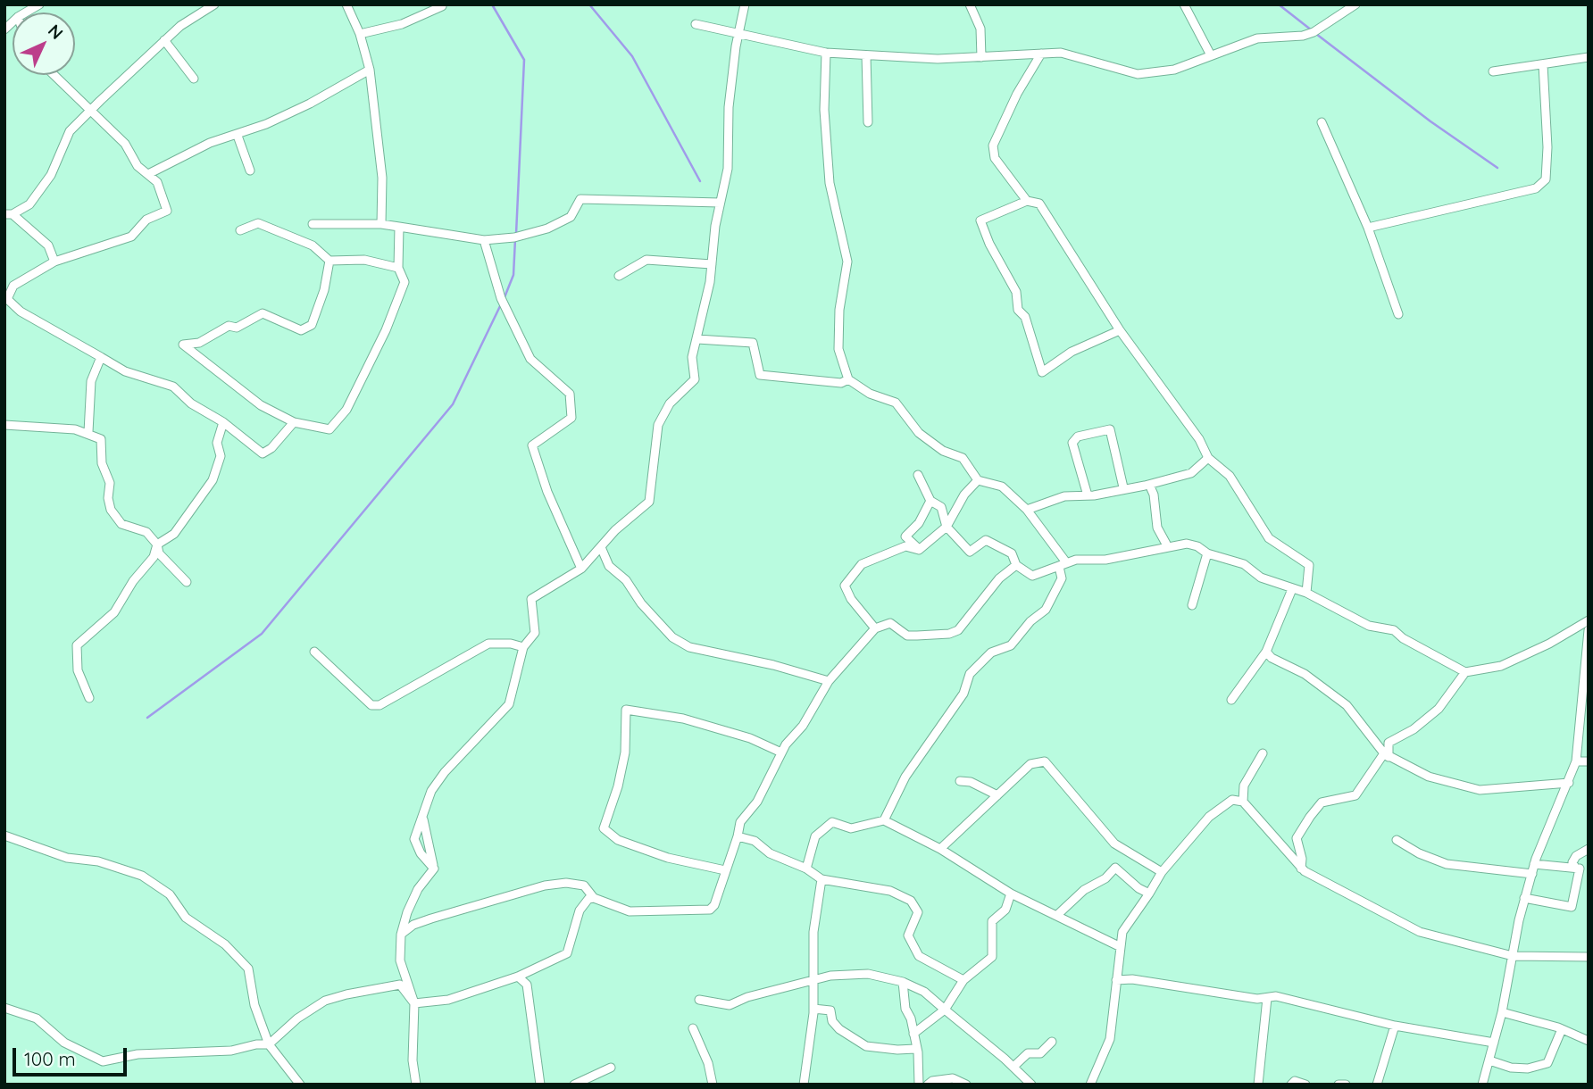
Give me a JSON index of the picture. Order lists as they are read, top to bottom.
{
  "scale_bar": "100 m",
  "north": "top right"
}
